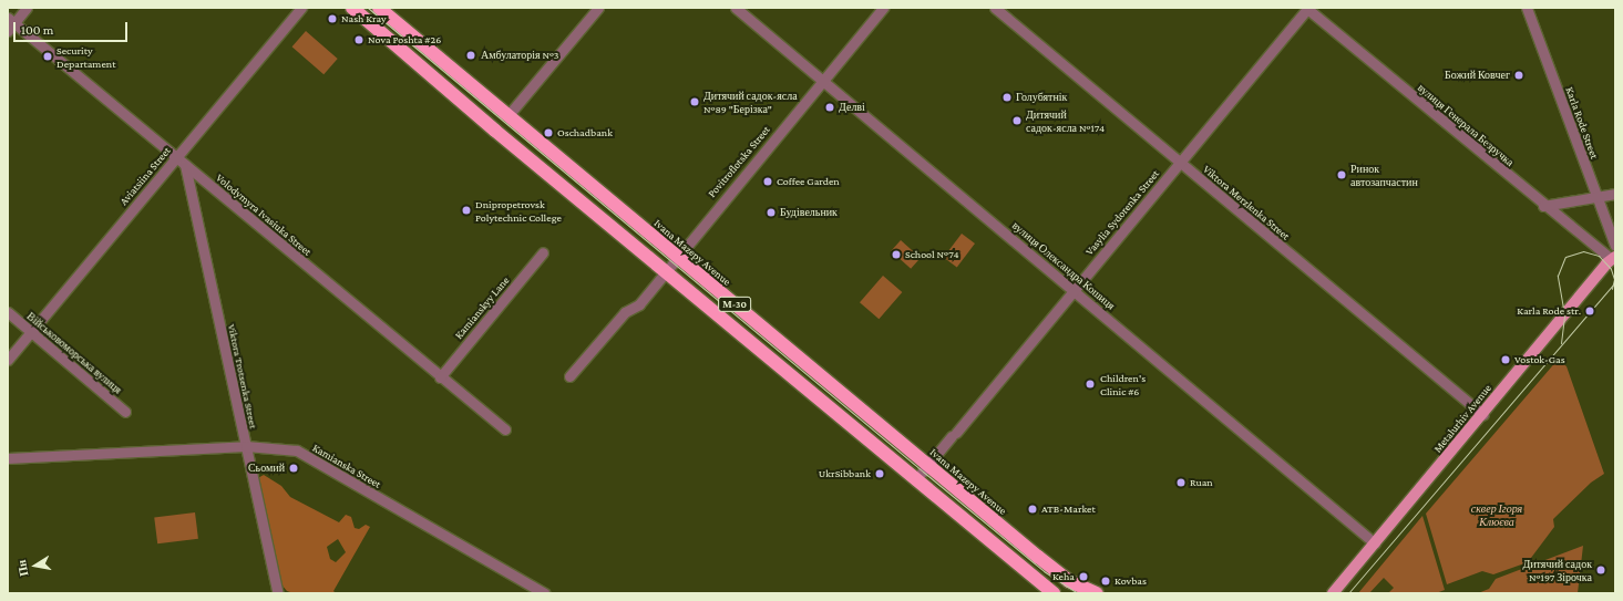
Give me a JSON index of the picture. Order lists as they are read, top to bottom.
{
  "streets": {
    "highway": ["Ivana Mazepy Avenue", "М-30"],
    "main road": ["Metalurhiv Avenue"],
    "street": [
      "Karla Rode Street",
      "вулиця Генерала Безручка",
      "Povitroflotska Street",
      "Aviatsiina Street",
      "Viktora Merzlenka Street",
      "Vasylia Sydorenka Street",
      "Volodymyra Ivasiuka Street",
      "вулиця Олександра Кошиця",
      "Kamianskyy Lane",
      "Військовоморська вулиця",
      "Viktora Trotsenka Street",
      "Kamianska Street"
    ]
  },
  "crossings": [
    ["вулиця Генерала Безручка", "Vasylia Sydorenka Street"],
    ["вулиця Генерала Безручка", "Metalurhiv Avenue"],
    ["Povitroflotska Street", "Ivana Mazepy Avenue"],
    ["Povitroflotska Street", "вулиця Олександра Кошиця"],
    ["Povitroflotska Street", "М-30"],
    ["Aviatsiina Street", "Volodymyra Ivasiuka Street"],
    ["Aviatsiina Street", "Військовоморська вулиця"],
    ["Viktora Merzlenka Street", "Vasylia Sydorenka Street"],
    ["Viktora Merzlenka Street", "Metalurhiv Avenue"],
    ["Vasylia Sydorenka Street", "Ivana Mazepy Avenue"],
    ["Vasylia Sydorenka Street", "вулиця Олександра Кошиця"],
    ["Vasylia Sydorenka Street", "М-30"],
    ["Volodymyra Ivasiuka Street", "Kamianskyy Lane"],
    ["Volodymyra Ivasiuka Street", "Viktora Trotsenka Street"],
    ["вулиця Олександра Кошиця", "Metalurhiv Avenue"],
    ["Viktora Trotsenka Street", "Kamianska Street"]
  ],
  "parks": ["сквер Ігоря Клюєва"],
  "places": [
    "Nash Kray",
    "Nova Poshta #26",
    "Амбулаторія №3",
    "Security Departament",
    "Божий Ковчег",
    "Голубятнік",
    "Дитячий садок-ясла №89 \"Берізка\"",
    "Делві",
    "Дитячий садок-ясла №174",
    "Oschadbank",
    "Ринок автозапчастин",
    "Coffee Garden",
    "Dnipropetrovsk Polytechnic College",
    "Будівельник",
    "School №74",
    "Karla Rode str.",
    "Vostok-Gas",
    "Children's Clinic #6",
    "Сьомий",
    "UkrSibbank",
    "Ruan",
    "ATB-Market",
    "Дитячий садок №197 Зірочка",
    "Keha",
    "Kovbas"
  ],
  "scale_bar": "100 m",
  "north": "left"
}
